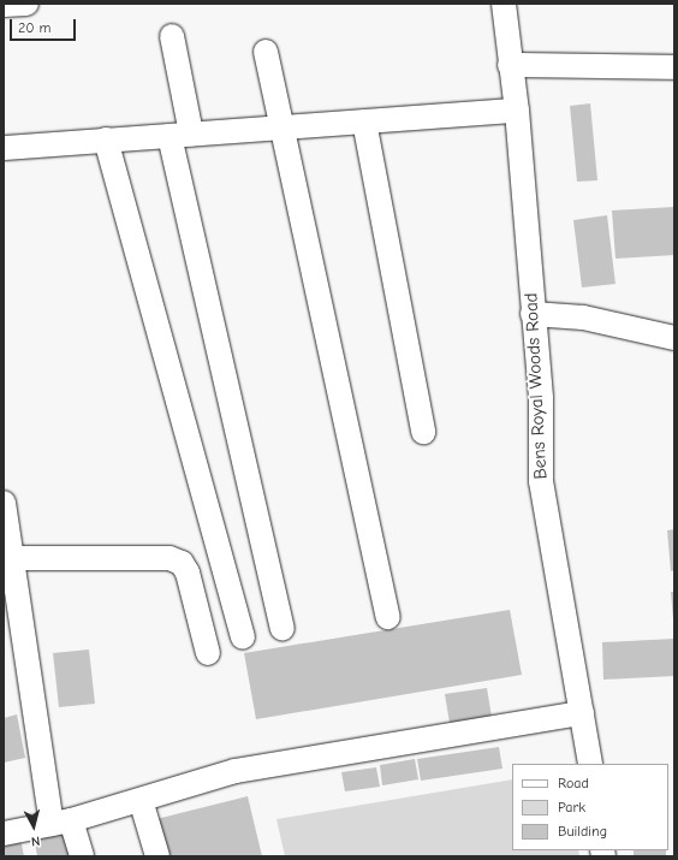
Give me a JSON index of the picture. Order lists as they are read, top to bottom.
{
  "streets": {
    "street": ["Bens Royal Woods Road"]
  },
  "legend": ["Road", "Park", "Building"],
  "scale_bar": "20 m",
  "north": "bottom"
}
